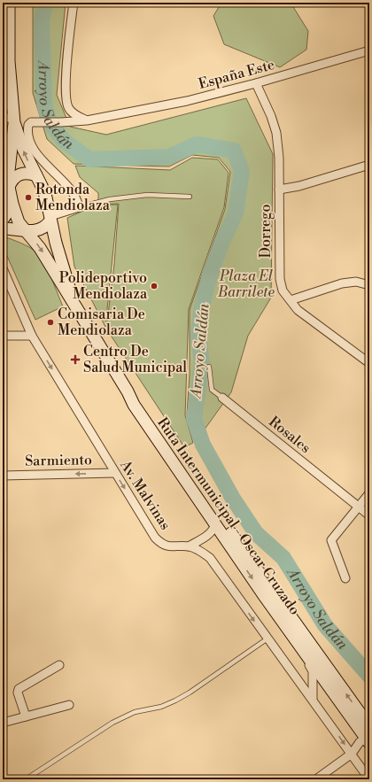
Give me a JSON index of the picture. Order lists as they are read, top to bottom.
{
  "streets": {
    "main road": ["Ruta Intermunicipal - Oscar Cruzado"],
    "street": [
      "España Este",
      "Dorrego",
      "Rosales",
      "Sarmiento",
      "Av. Malvinas"
    ]
  },
  "crossings": [
    ["España Este", "Dorrego"],
    ["Sarmiento", "Av. Malvinas"]
  ],
  "one_way": ["Sarmiento", "Av. Malvinas"],
  "water": ["Arroyo Saldán"],
  "parks": ["Plaza El Barrilete"],
  "places": {
    "other": ["Rotonda Mendiolaza", "Polideportivo Mendiolaza", "Comisaria De Mendiolaza"],
    "health": ["Centro De Salud Municipal"]
  }
}
